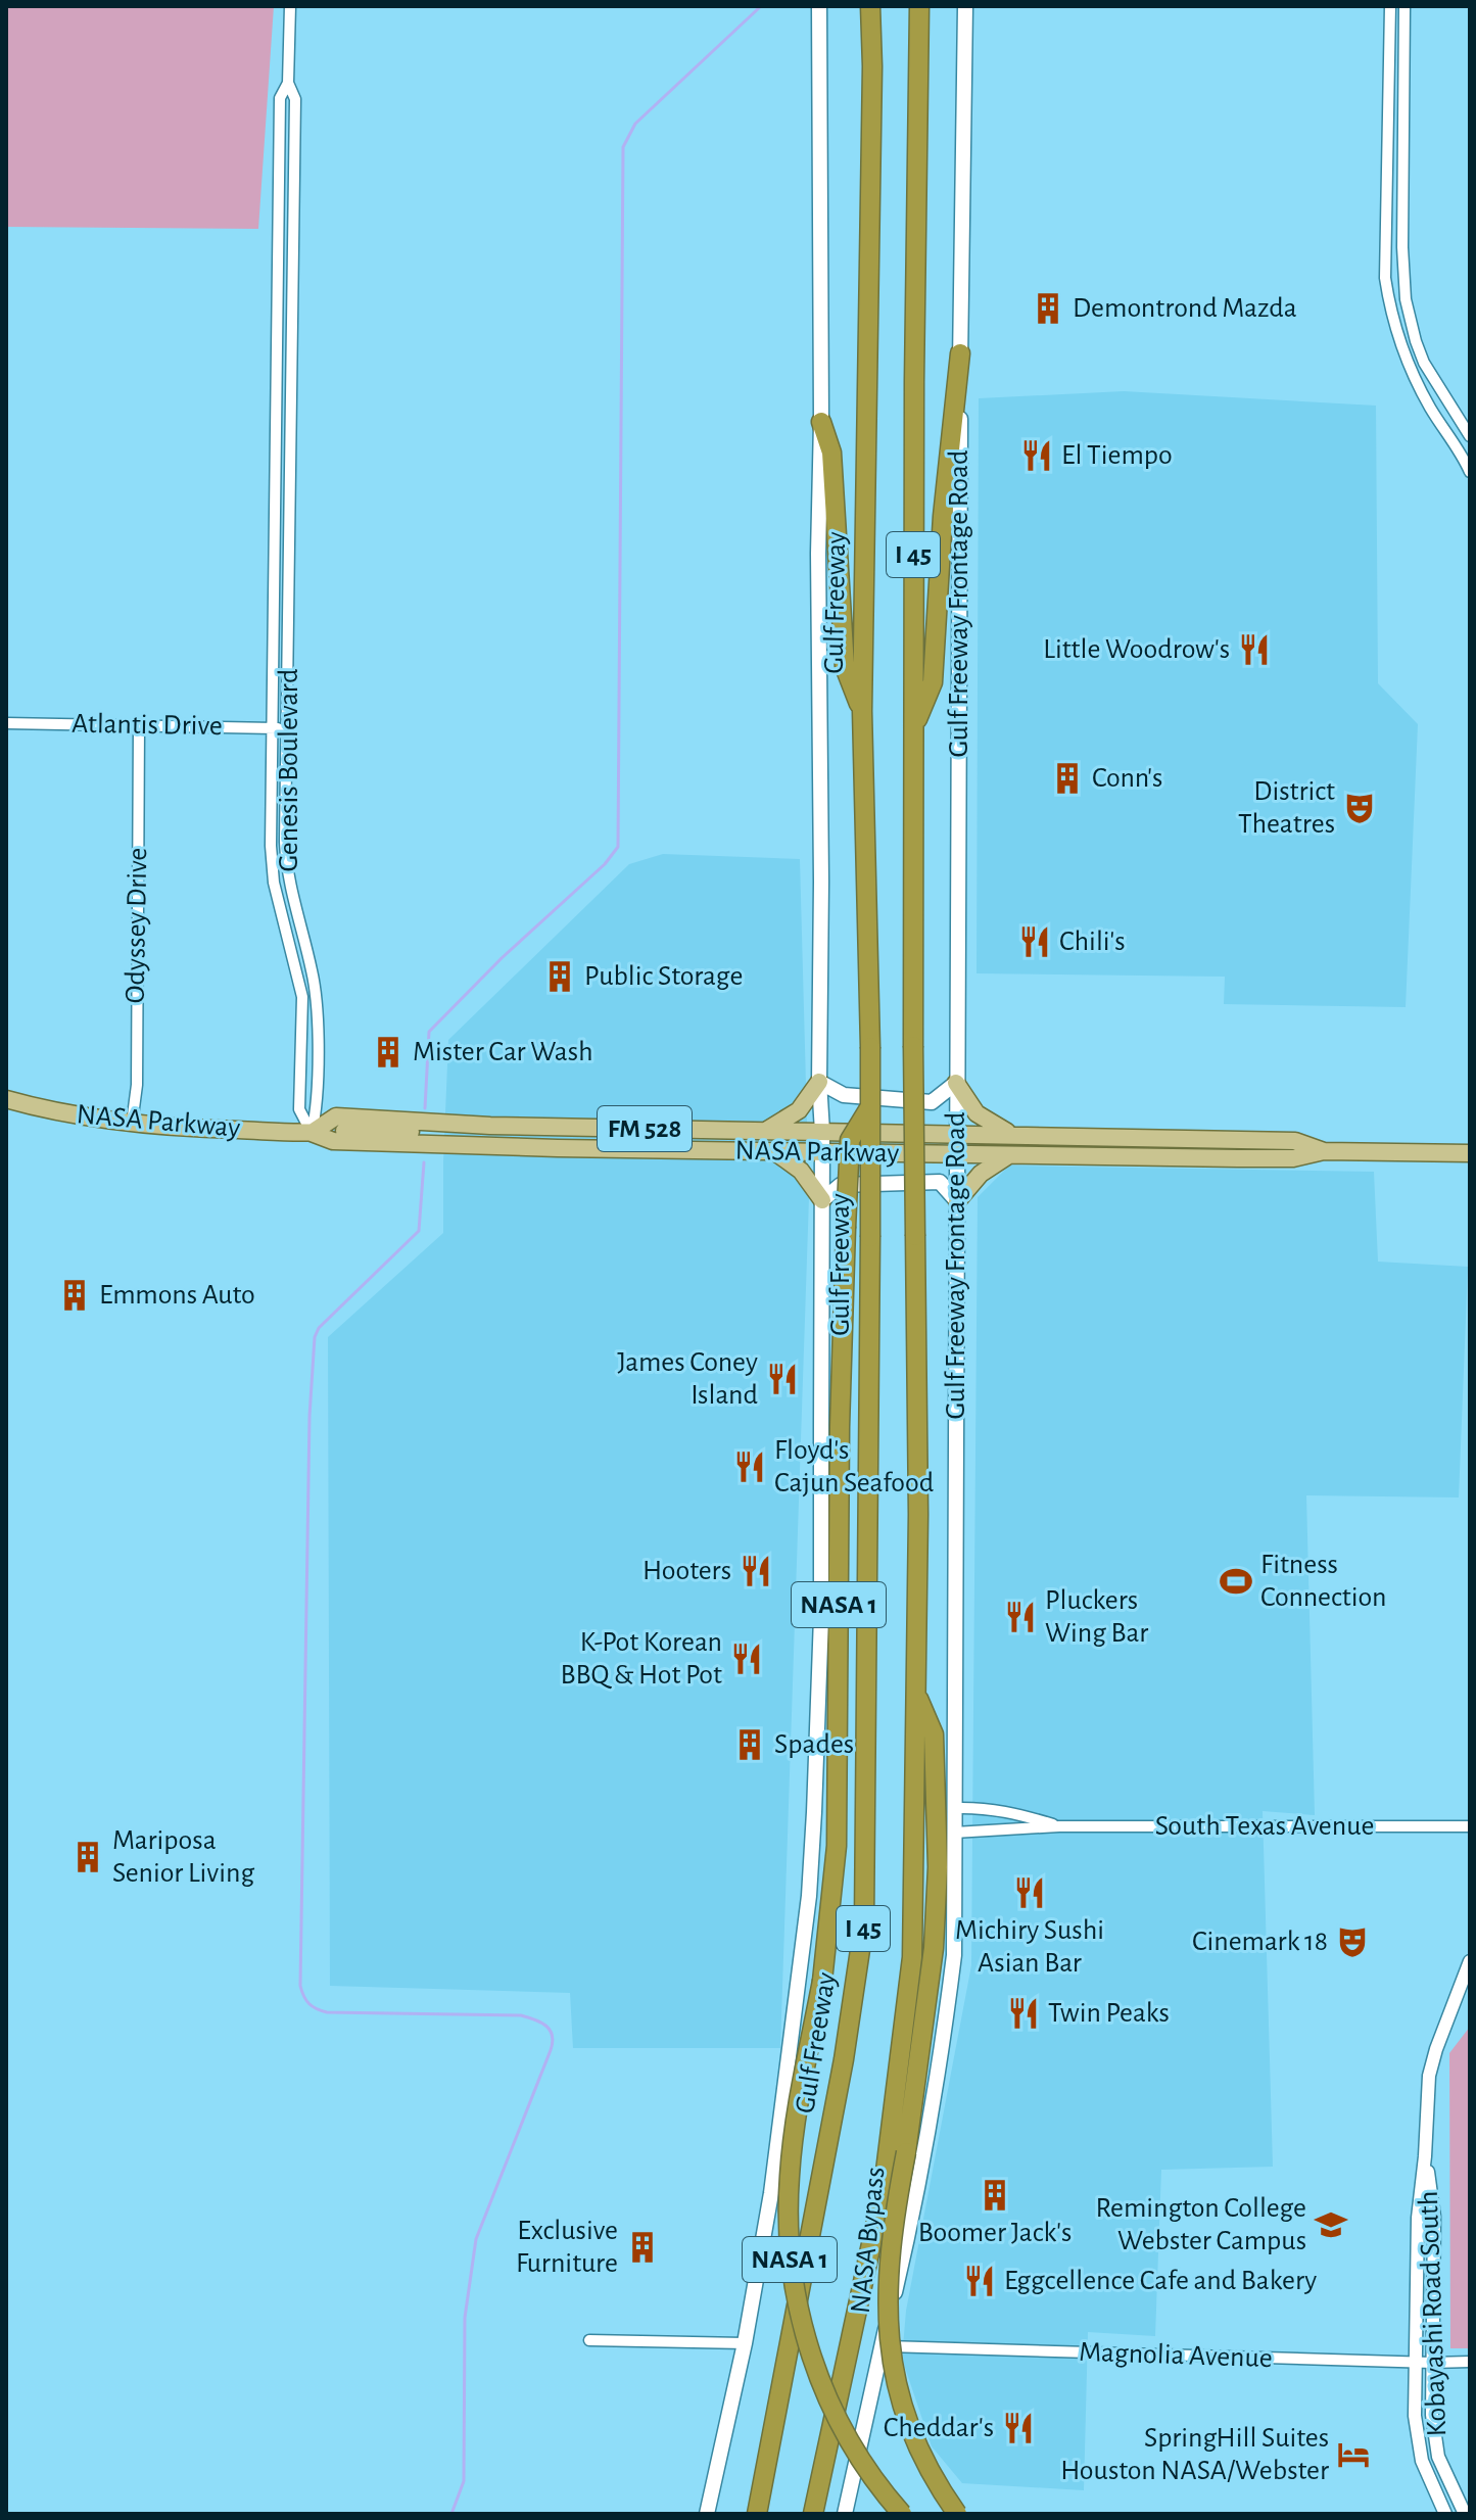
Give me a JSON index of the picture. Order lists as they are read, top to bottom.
{
  "streets": {
    "highway": [
      "I 45",
      "Gulf Freeway",
      "NASA 1",
      "NASA Bypass"
    ],
    "main road": ["Gulf Freeway Frontage Road", "NASA Parkway", "FM 528"],
    "street": [
      "Atlantis Drive",
      "Genesis Boulevard",
      "Odyssey Drive",
      "South Texas Avenue",
      "Kobayashi Road South",
      "Magnolia Avenue"
    ]
  },
  "crossings": [
    ["I 45", "NASA Bypass"],
    ["Gulf Freeway", "NASA 1"],
    ["Gulf Freeway Frontage Road", "NASA Parkway"],
    ["Gulf Freeway Frontage Road", "South Texas Avenue"],
    ["Gulf Freeway Frontage Road", "Magnolia Avenue"],
    ["Atlantis Drive", "Genesis Boulevard"],
    ["Atlantis Drive", "Odyssey Drive"],
    ["Genesis Boulevard", "NASA Parkway"],
    ["Odyssey Drive", "NASA Parkway"],
    ["Kobayashi Road South", "Magnolia Avenue"]
  ],
  "places": {
    "building": [
      "Demontrond Mazda",
      "Conn's",
      "Public Storage",
      "Mister Car Wash",
      "Emmons Auto",
      "Spades",
      "Mariposa Senior Living",
      "Boomer Jack's",
      "Exclusive Furniture"
    ],
    "restaurant": [
      "El Tiempo",
      "Little Woodrow's",
      "Chili's",
      "James Coney Island",
      "Floyd's Cajun Seafood",
      "Hooters",
      "Pluckers Wing Bar",
      "K-Pot Korean BBQ & Hot Pot",
      "Michiry Sushi Asian Bar",
      "Twin Peaks",
      "Eggcellence Cafe and Bakery",
      "Cheddar's"
    ],
    "theatre": ["District Theatres", "Cinemark 18"],
    "sports": ["Fitness Connection"],
    "school or university": ["Remington College Webster Campus"],
    "hotel": ["SpringHill Suites Houston NASA/Webster"]
  }
}
